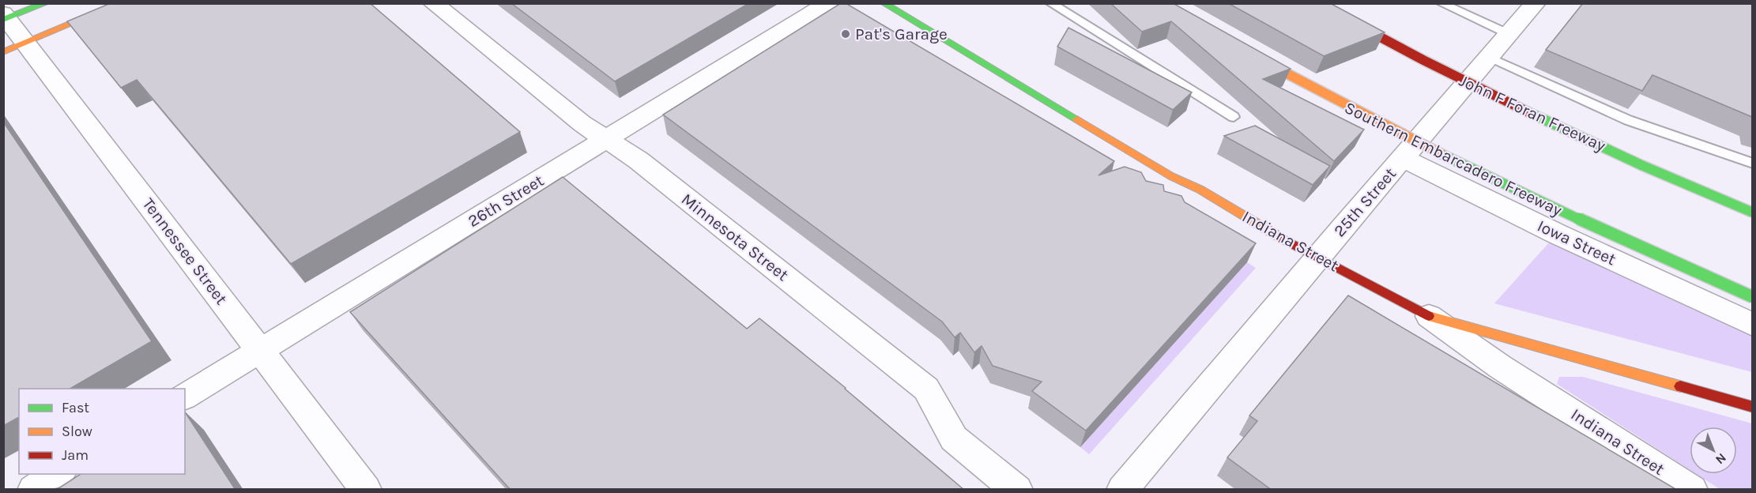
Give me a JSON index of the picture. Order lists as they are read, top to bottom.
{
  "streets": {
    "main road": ["John F Foran Freeway", "Southern Embarcadero Freeway", "Indiana Street"],
    "street": [
      "26th Street",
      "25th Street",
      "Minnesota Street",
      "Iowa Street",
      "Tennessee Street"
    ]
  },
  "crossings": [
    ["26th Street", "Minnesota Street"],
    ["26th Street", "Tennessee Street"],
    ["25th Street", "Indiana Street"],
    ["25th Street", "Iowa Street"]
  ],
  "places": ["Pat's Garage"],
  "legend": ["Fast", "Slow", "Jam"],
  "north": "bottom right"
}
